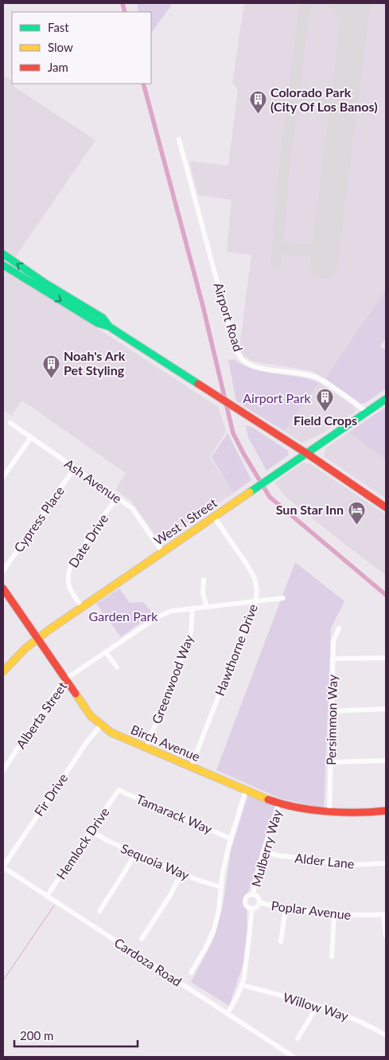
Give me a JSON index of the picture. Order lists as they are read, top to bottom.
{
  "streets": {
    "main road": ["West I Street", "Birch Avenue"],
    "street": [
      "Airport Road",
      "Ash Avenue",
      "Cypress Place",
      "Date Drive",
      "Hawthorne Drive",
      "Greenwood Way",
      "Alberta Street",
      "Persimmon Way",
      "Fir Drive",
      "Tamarack Way",
      "Hemlock Drive",
      "Mulberry Way",
      "Alder Lane",
      "Sequoia Way",
      "Poplar Avenue",
      "Cardoza Road",
      "Willow Way"
    ]
  },
  "crossings": [
    ["Airport Road", "West I Street"],
    ["Ash Avenue", "Cypress Place"],
    ["Ash Avenue", "West I Street"],
    ["Ash Avenue", "Date Drive"],
    ["West I Street", "Date Drive"],
    ["West I Street", "Hawthorne Drive"],
    ["West I Street", "Birch Avenue"],
    ["Hawthorne Drive", "Alberta Street"],
    ["Hawthorne Drive", "Birch Avenue"],
    ["Greenwood Way", "Alberta Street"],
    ["Greenwood Way", "Birch Avenue"],
    ["Alberta Street", "Birch Avenue"],
    ["Persimmon Way", "Birch Avenue"],
    ["Birch Avenue", "Fir Drive"],
    ["Birch Avenue", "Mulberry Way"],
    ["Fir Drive", "Cardoza Road"],
    ["Tamarack Way", "Hemlock Drive"],
    ["Hemlock Drive", "Sequoia Way"],
    ["Hemlock Drive", "Cardoza Road"],
    ["Mulberry Way", "Alder Lane"],
    ["Mulberry Way", "Poplar Avenue"]
  ],
  "parks": ["Airport Park", "Garden Park"],
  "places": {
    "building": ["Colorado Park (City Of Los Banos)", "Noah's Ark Pet Styling", "Field Crops"],
    "hotel": ["Sun Star Inn"]
  },
  "legend": ["Fast", "Slow", "Jam"],
  "scale_bar": "200 m"
}
